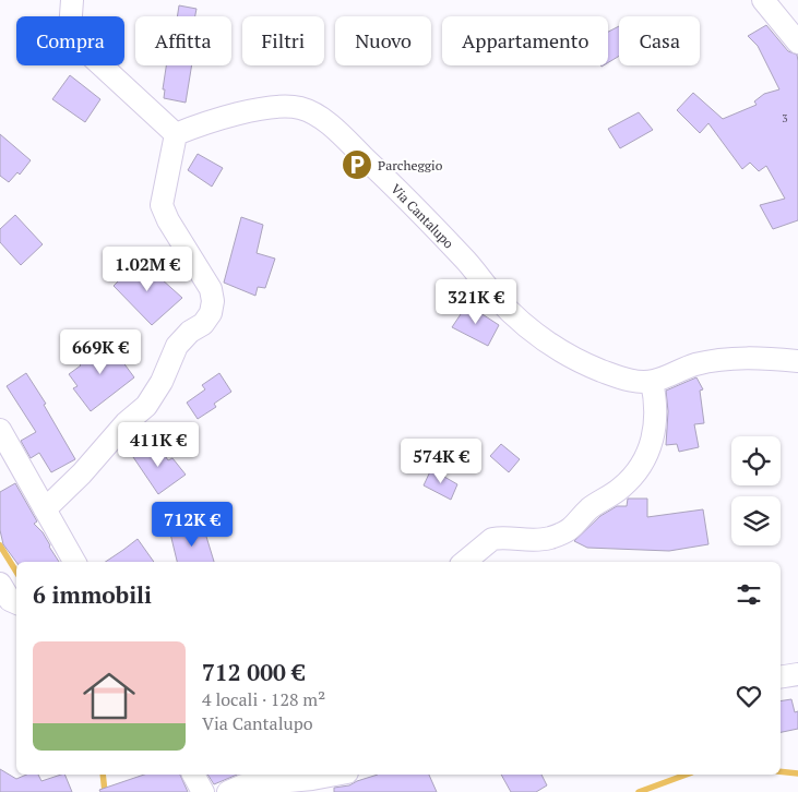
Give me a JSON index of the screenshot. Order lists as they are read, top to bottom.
{
  "streets": {
    "street": ["Via Cantalupo"]
  },
  "places": {
    "parking": ["Parcheggio"]
  },
  "house_numbers": ["3"],
  "page": {
    "chip": [
      "Compra",
      "Affitta",
      "Filtri",
      "Nuovo",
      "Appartamento",
      "Casa"
    ],
    "price": [
      "1.02M €",
      "321K €",
      "669K €",
      "411K €",
      "574K €",
      "712K €"
    ],
    "heading": "6 immobili",
    "list": [
      {
        "name": "712 000 €",
        "note": "4 locali · 128 m² · Via Cantalupo"
      }
    ]
  }
}
